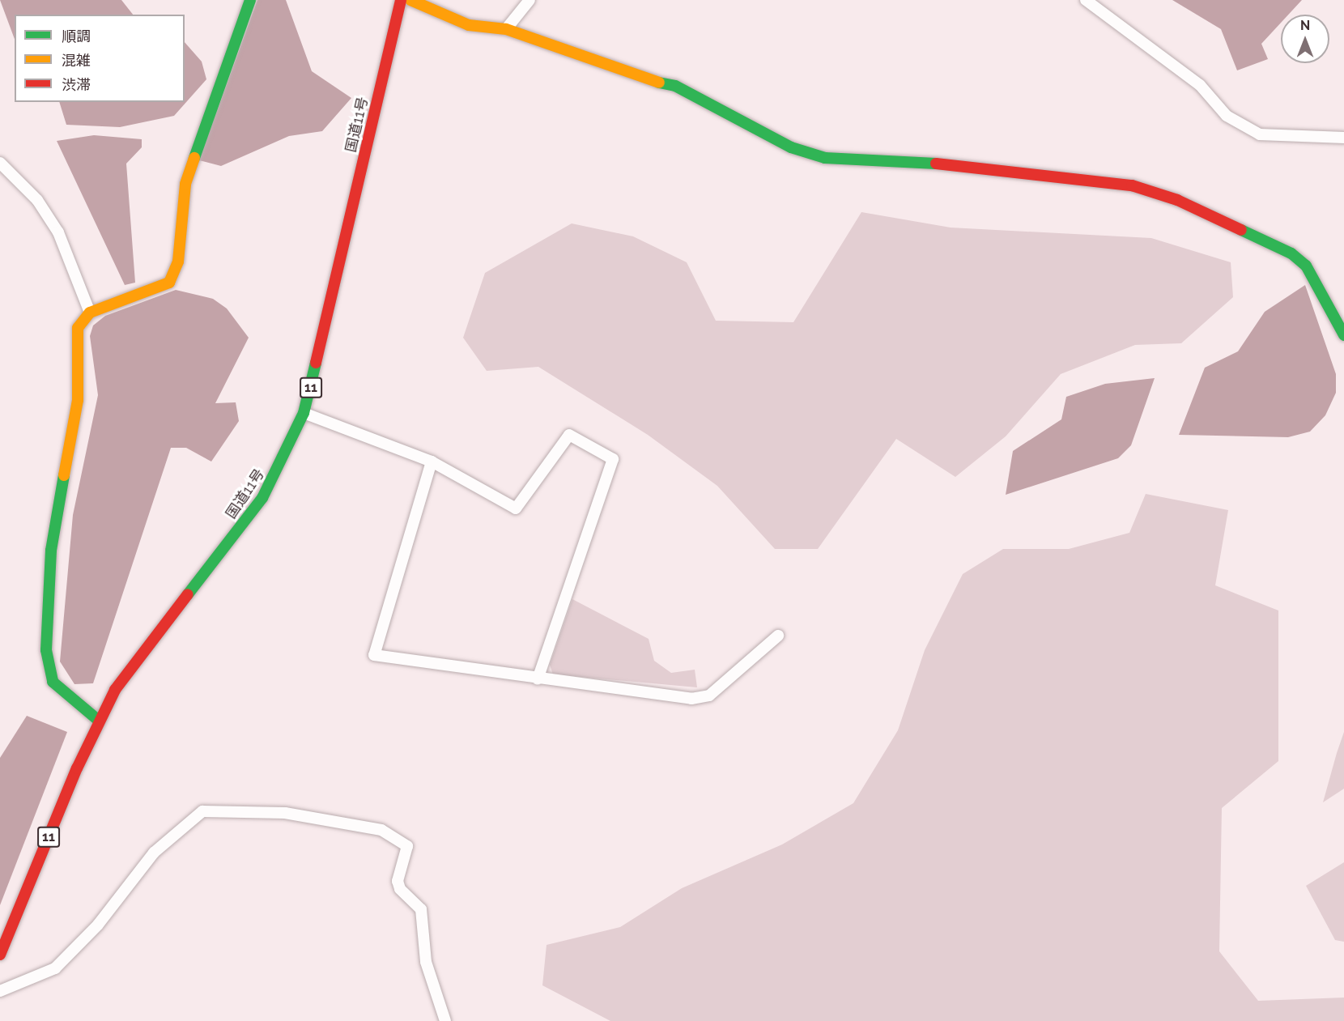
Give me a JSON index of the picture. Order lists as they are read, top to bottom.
{
  "streets": {
    "main road": ["国道11号", "11"]
  },
  "legend": ["順調", "混雑", "渋滞"],
  "north": "top"
}
